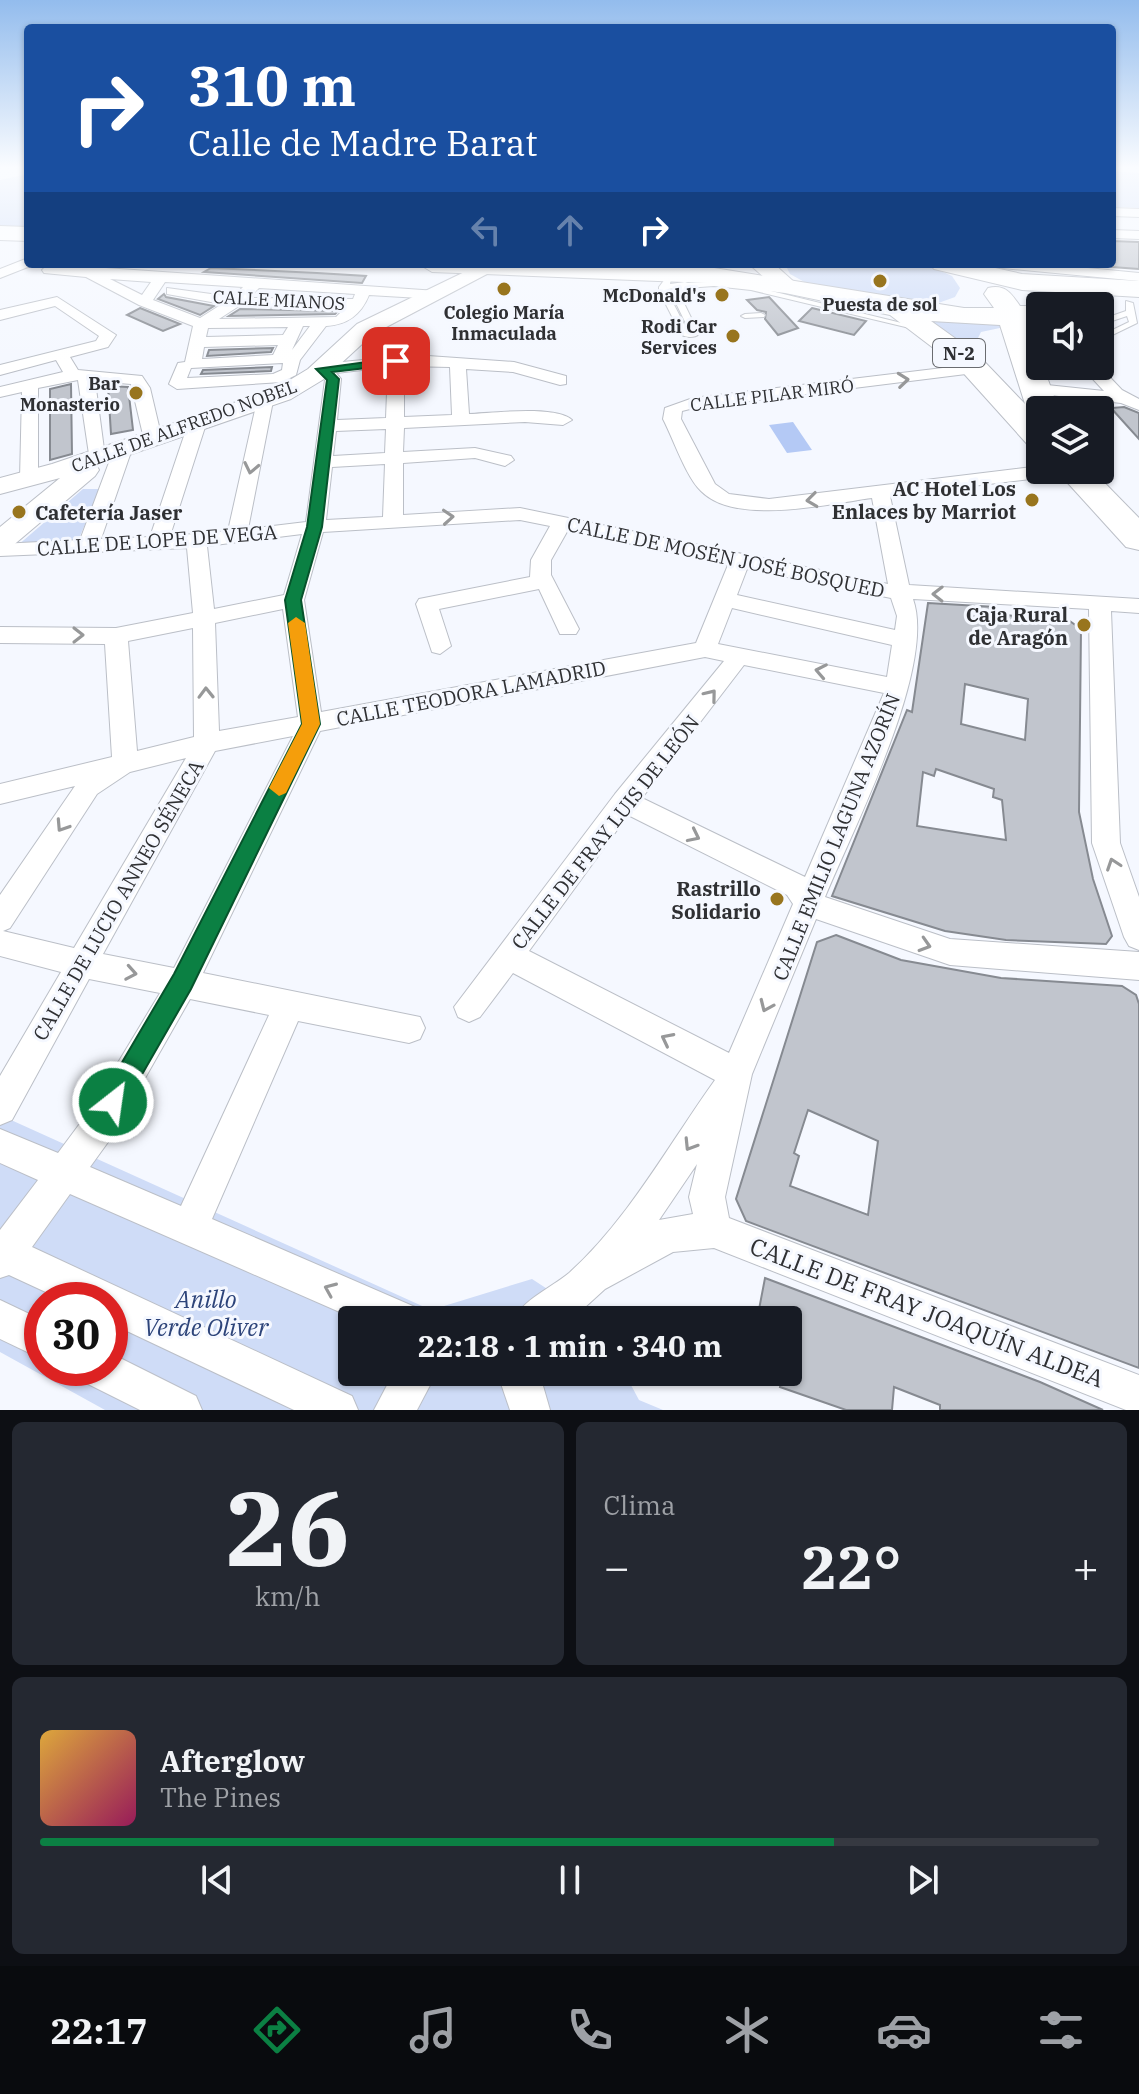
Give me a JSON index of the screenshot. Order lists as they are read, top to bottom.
{
  "streets": {
    "highway": ["N-2"],
    "street": [
      "CALLE MIANOS",
      "CALLE PILAR MIRÓ",
      "CALLE DE ALFREDO NOBEL",
      "CALLE DE LOPE DE VEGA",
      "CALLE DE MOSÉN JOSÉ BOSQUED",
      "CALLE TEODORA LAMADRID",
      "CALLE DE FRAY LUIS DE LEÓN",
      "CALLE EMILIO LAGUNA AZORÍN",
      "CALLE DE LUCIO ANNEO SÉNECA",
      "CALLE DE FRAY JOAQUÍN ALDEA"
    ]
  },
  "crossings": [
    ["N-2", "CALLE PILAR MIRÓ"],
    ["CALLE PILAR MIRÓ", "CALLE EMILIO LAGUNA AZORÍN"],
    ["CALLE DE LOPE DE VEGA", "CALLE DE MOSÉN JOSÉ BOSQUED"],
    ["CALLE DE LOPE DE VEGA", "CALLE DE LUCIO ANNEO SÉNECA"],
    ["CALLE DE MOSÉN JOSÉ BOSQUED", "CALLE EMILIO LAGUNA AZORÍN"],
    ["CALLE TEODORA LAMADRID", "CALLE DE FRAY LUIS DE LEÓN"],
    ["CALLE TEODORA LAMADRID", "CALLE EMILIO LAGUNA AZORÍN"],
    ["CALLE TEODORA LAMADRID", "CALLE DE LUCIO ANNEO SÉNECA"],
    ["CALLE EMILIO LAGUNA AZORÍN", "CALLE DE FRAY JOAQUÍN ALDEA"]
  ],
  "one_way": ["CALLE DE FRAY LUIS DE LEÓN"],
  "parks": ["Anillo Verde Oliver"],
  "places": [
    "Puesta de sol",
    "Colegio María Inmaculada",
    "McDonald's",
    "Rodi Car Services",
    "Bar Monasterio",
    "AC Hotel Los Enlaces by Marriot",
    "Cafetería Jaser",
    "Caja Rural de Aragón",
    "Rastrillo Solidario"
  ],
  "page": {
    "turn": ["310 m", "Calle de Madre Barat"],
    "limit": "30",
    "trip": "22:18 · 1 min · 340 m",
    "tile": [
      ["26", "km/h"],
      "Clima"
    ],
    "heat": ["−", "22°", "+"],
    "song": ["Afterglow", "The Pines"],
    "tabs": "22:17"
  }
}
